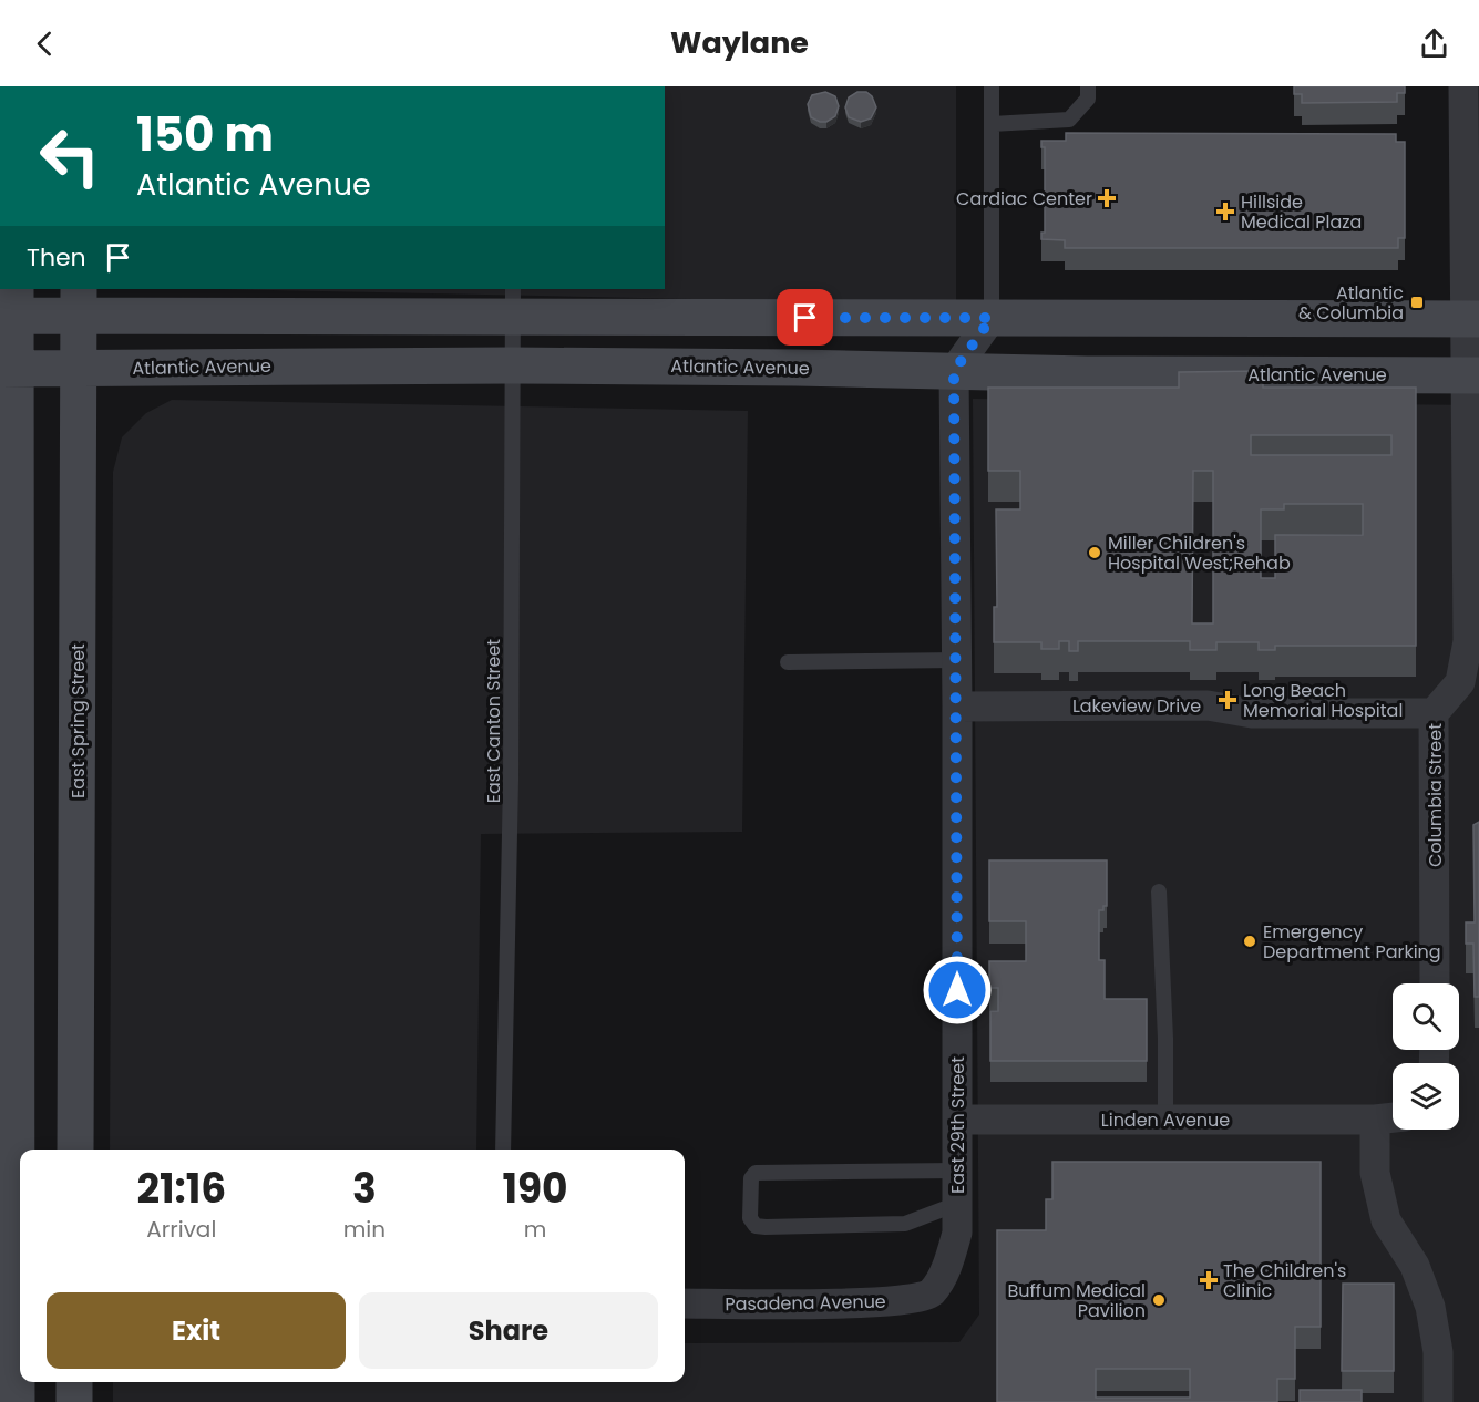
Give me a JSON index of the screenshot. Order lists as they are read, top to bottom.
{
  "streets": {
    "main road": ["Atlantic Avenue", "East Spring Street"],
    "street": [
      "Lakeview Drive",
      "Columbia Street",
      "Linden Avenue",
      "East 29th Street",
      "Pasadena Avenue"
    ],
    "lane": ["East Canton Street"]
  },
  "crossings": [
    ["Atlantic Avenue", "East Spring Street"],
    ["Atlantic Avenue", "East Canton Street"],
    ["Atlantic Avenue", "Columbia Street"],
    ["Atlantic Avenue", "East 29th Street"],
    ["Lakeview Drive", "Columbia Street"],
    ["Lakeview Drive", "East 29th Street"],
    ["Linden Avenue", "East 29th Street"],
    ["East 29th Street", "Pasadena Avenue"]
  ],
  "places": {
    "health": [
      "Cardiac Center",
      "Hillside Medical Plaza",
      "Long Beach Memorial Hospital",
      "The Children's Clinic"
    ],
    "transit": ["Atlantic & Columbia"],
    "other": ["Miller Children's Hospital West;Rehab", "Emergency Department Parking", "Buffum Medical Pavilion"]
  },
  "page": {
    "header": "Waylane",
    "turn": ["150 m", "Atlantic Avenue"],
    "then": "Then",
    "eta": [
      "21:16",
      "Arrival",
      "3",
      "min",
      "190",
      "m"
    ],
    "buttons": ["Exit", "Share"]
  }
}
